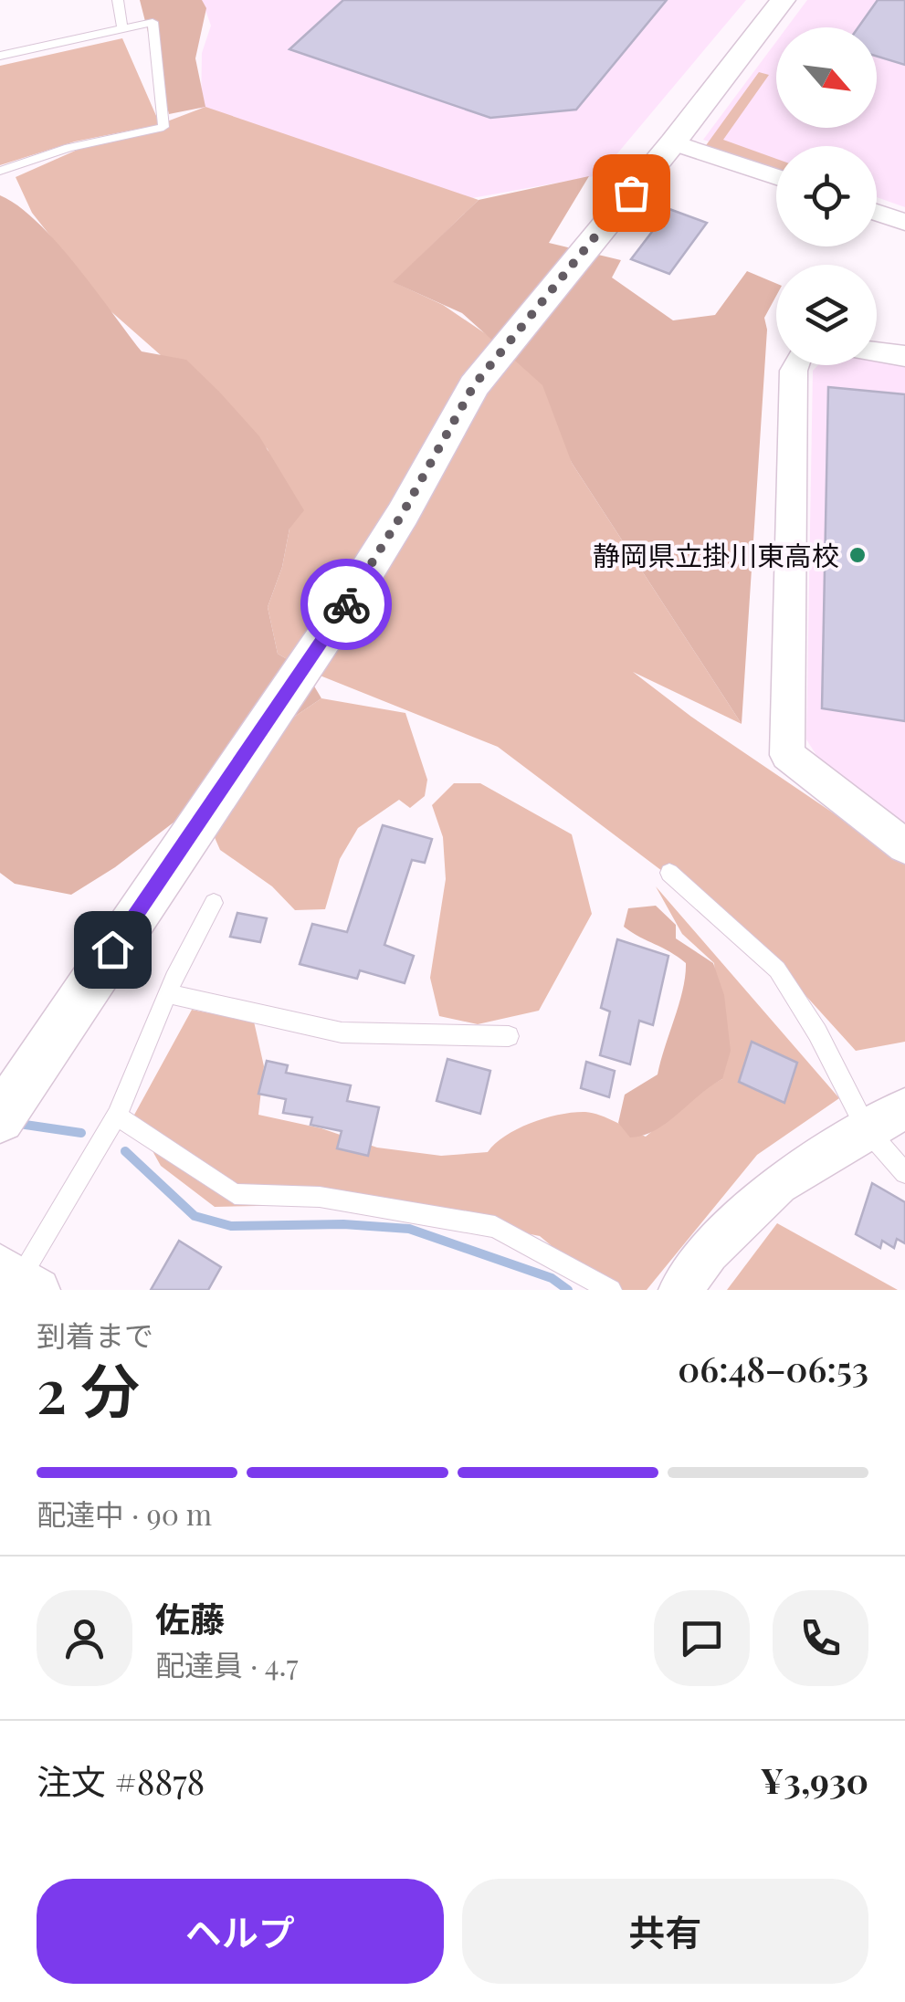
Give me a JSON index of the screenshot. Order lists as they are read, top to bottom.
{
  "places": ["静岡県立掛川東高校"],
  "north": "bottom right",
  "page": {
    "heading": ["2 分", "到着まで", "06:48–06:53"],
    "panel": [
      "佐藤",
      "配達員 · 4.7",
      "注文 #8878",
      "¥3,930"
    ],
    "bar": "配達中 · 90 m",
    "buttons": ["ヘルプ", "共有"]
  }
}
